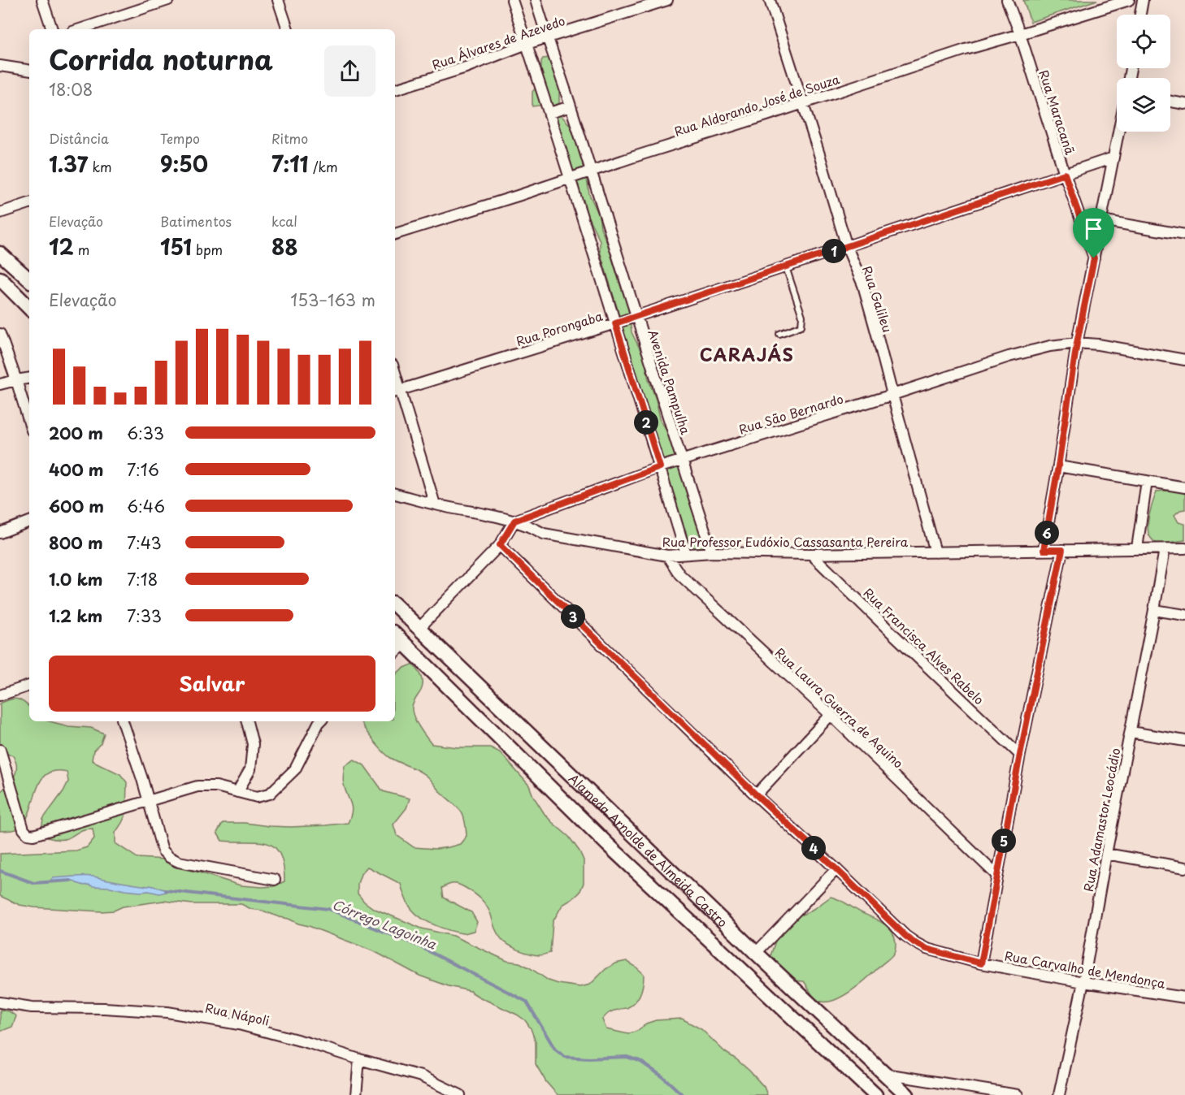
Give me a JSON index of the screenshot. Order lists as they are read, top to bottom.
{
  "streets": {
    "main road": ["Alameda Arnolde de Almeida Castro"],
    "street": [
      "Rua Álvares de Azevedo",
      "Rua Aldorando José de Souza",
      "Rua Maracanã",
      "Rua Galileu",
      "Rua Porongaba",
      "Avenida Pampulha",
      "Rua São Bernardo",
      "Rua Professor Eudóxio Cassasanta Pereira",
      "Rua Francisca Alves Rabelo",
      "Rua Laura Guerra de Aquino",
      "Rua Adamastor Leocádio",
      "Rua Carvalho de Mendonça",
      "Rua Nápoli"
    ]
  },
  "crossings": [
    ["Rua Álvares de Azevedo", "Avenida Pampulha"],
    ["Rua Aldorando José de Souza", "Rua Maracanã"],
    ["Rua Aldorando José de Souza", "Rua Galileu"],
    ["Rua Aldorando José de Souza", "Avenida Pampulha"],
    ["Rua Maracanã", "Rua Porongaba"],
    ["Rua Galileu", "Rua Porongaba"],
    ["Rua Galileu", "Rua São Bernardo"],
    ["Rua Galileu", "Rua Professor Eudóxio Cassasanta Pereira"],
    ["Rua Porongaba", "Avenida Pampulha"],
    ["Avenida Pampulha", "Rua São Bernardo"],
    ["Avenida Pampulha", "Rua Professor Eudóxio Cassasanta Pereira"],
    ["Rua São Bernardo", "Rua Professor Eudóxio Cassasanta Pereira"],
    ["Rua Professor Eudóxio Cassasanta Pereira", "Rua Francisca Alves Rabelo"],
    ["Rua Professor Eudóxio Cassasanta Pereira", "Rua Laura Guerra de Aquino"],
    ["Rua Professor Eudóxio Cassasanta Pereira", "Rua Adamastor Leocádio"],
    ["Rua Adamastor Leocádio", "Rua Carvalho de Mendonça"]
  ],
  "districts": ["CARAJÁS"],
  "water": ["Córrego Lagoinha"],
  "page": {
    "heading": ["Corrida noturna", "18:08"],
    "stats": [
      ["Distância", "1.37 km"],
      ["Tempo", "9:50"],
      ["Ritmo", "7:11 /km"],
      ["Elevação", "12 m"],
      ["Batimentos", "151 bpm"],
      ["kcal", "88"]
    ],
    "pins": [
      "1",
      "2",
      "6",
      "3",
      "5",
      "4"
    ],
    "chart": ["Elevação", "153–163 m"],
    "list": [
      {
        "name": "200 m",
        "note": "6:33"
      },
      {
        "name": "400 m",
        "note": "7:16"
      },
      {
        "name": "600 m",
        "note": "6:46"
      },
      {
        "name": "800 m",
        "note": "7:43"
      },
      {
        "name": "1.0 km",
        "note": "7:18"
      },
      {
        "name": "1.2 km",
        "note": "7:33"
      }
    ],
    "buttons": "Salvar"
  }
}
